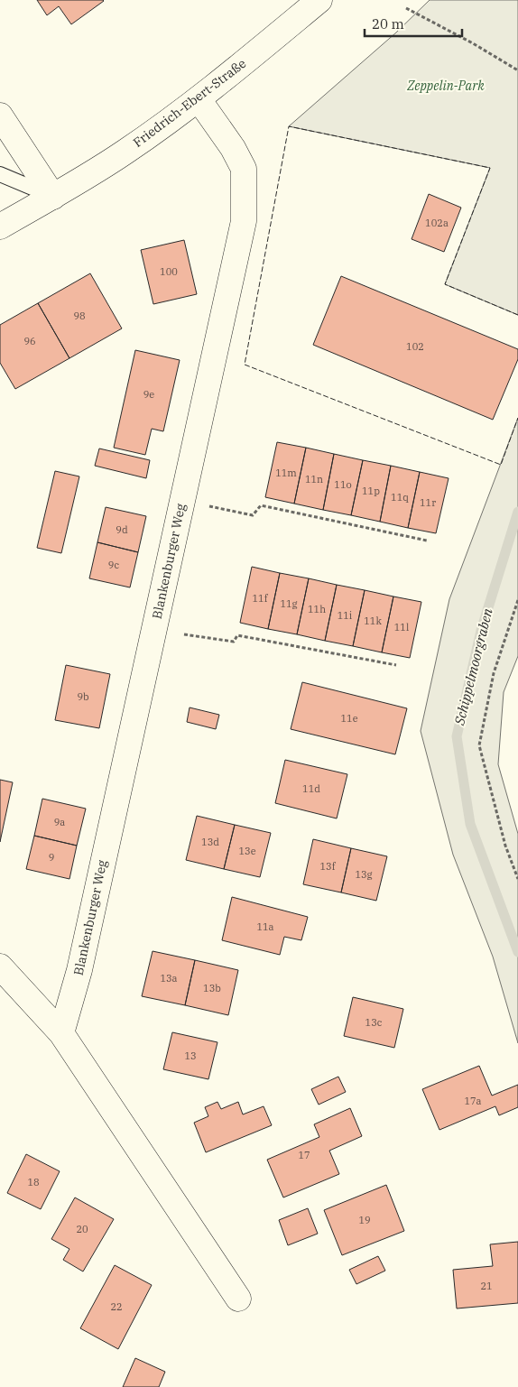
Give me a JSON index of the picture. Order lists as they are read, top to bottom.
{
  "streets": {
    "street": ["Friedrich-Ebert-Straße", "Blankenburger Weg"]
  },
  "crossings": [
    ["Friedrich-Ebert-Straße", "Blankenburger Weg"]
  ],
  "water": ["Schippelmoorgraben"],
  "parks": ["Zeppelin-Park"],
  "house_numbers": [
    "102a",
    "100",
    "98",
    "96",
    "102",
    "9e",
    "11m",
    "11n",
    "11o",
    "11p",
    "11q",
    "11r",
    "9d",
    "9c",
    "11f",
    "11g",
    "11h",
    "11i",
    "11k",
    "11l",
    "9b",
    "11e",
    "11d",
    "9a",
    "13d",
    "13e",
    "9",
    "13f",
    "13g",
    "11a",
    "13a",
    "13b",
    "13c",
    "13",
    "17a",
    "17",
    "18",
    "19",
    "20",
    "21",
    "22"
  ],
  "scale_bar": "20 m"
}
